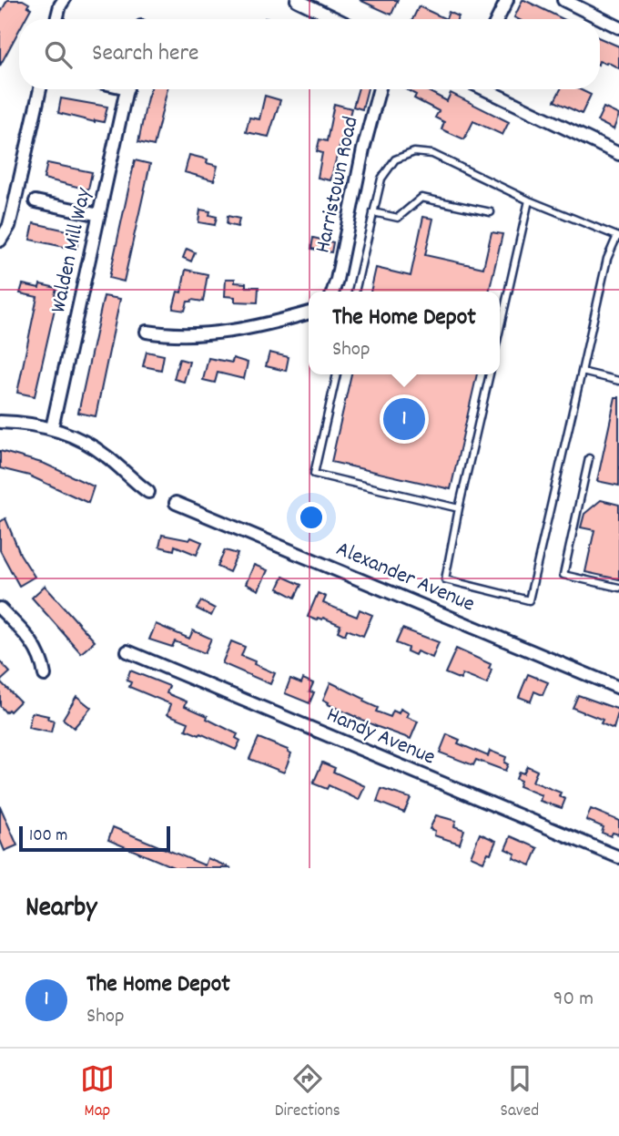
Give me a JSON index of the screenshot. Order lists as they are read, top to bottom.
{
  "streets": {
    "street": [
      "Harristown Road",
      "Walden Mill Way",
      "Alexander Avenue",
      "Handy Avenue"
    ]
  },
  "scale_bar": "100 m",
  "page": {
    "search": "Search here",
    "popup": ["The Home Depot", "Shop"],
    "pins": "1",
    "scale": "100 m",
    "heading": "Nearby",
    "list": [
      {
        "mark": "1",
        "name": "The Home Depot",
        "note": "Shop",
        "value": "90 m"
      }
    ],
    "nav": ["Map", "Directions", "Saved"]
  }
}
